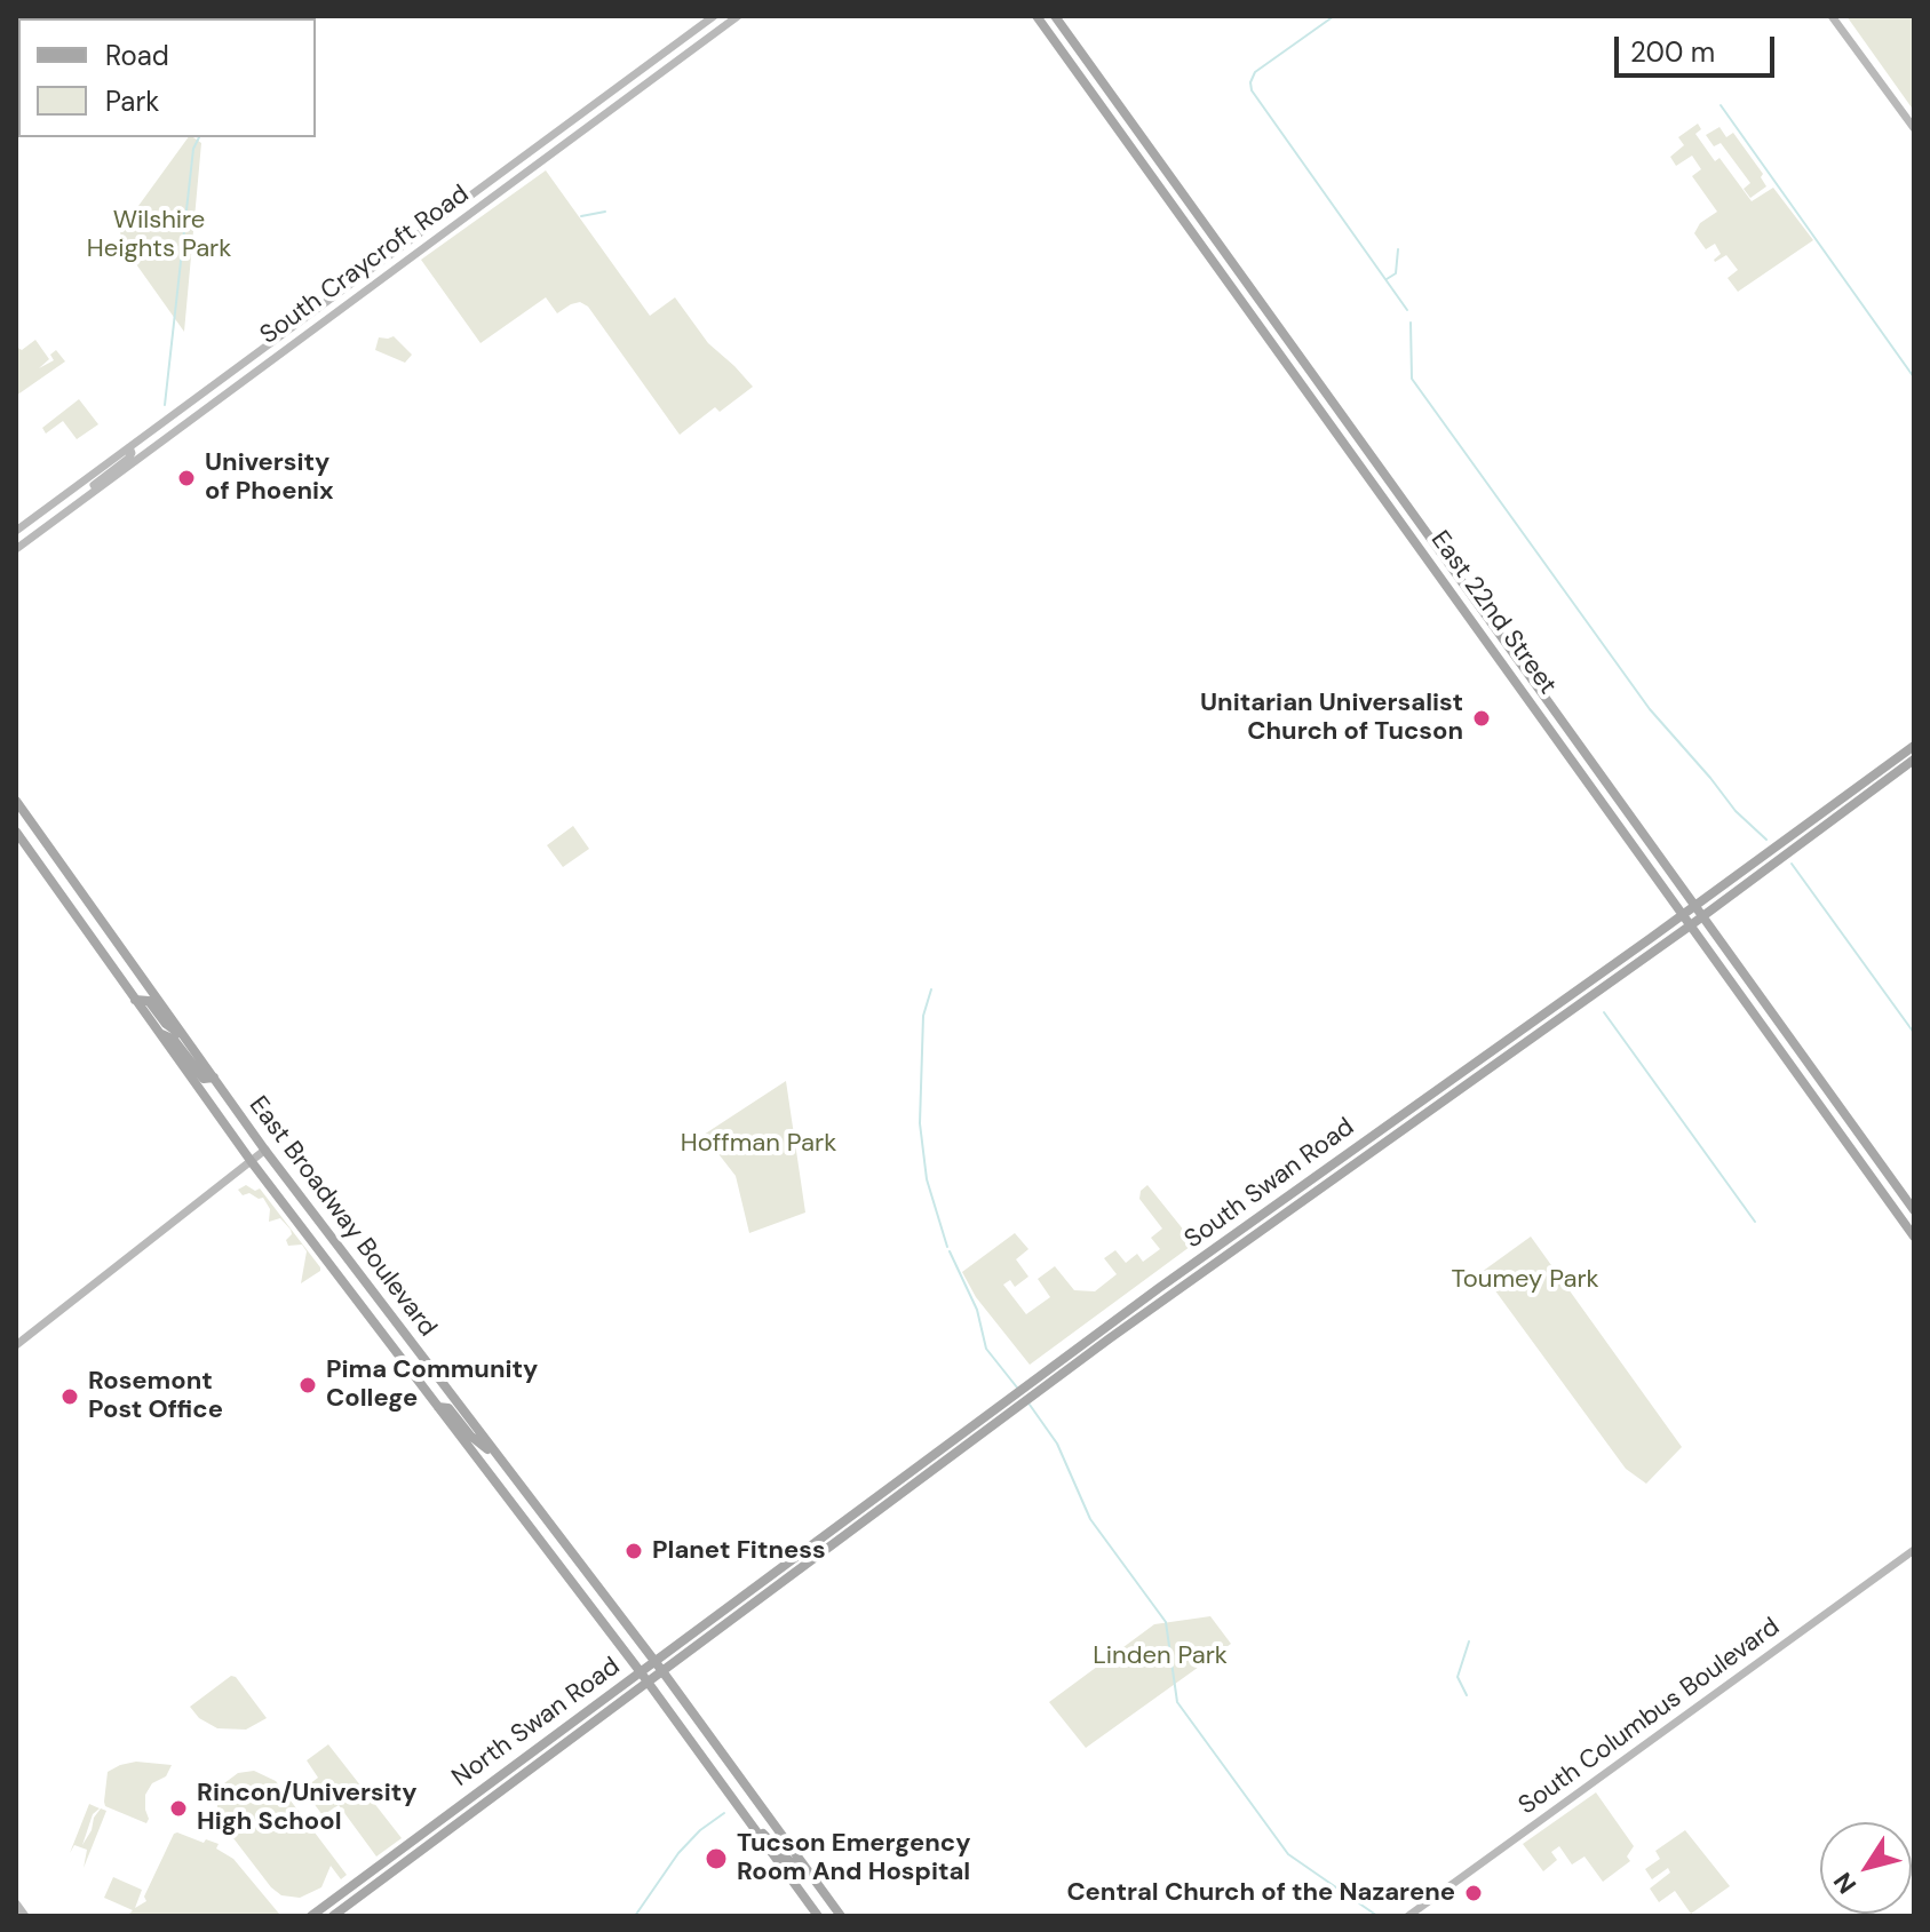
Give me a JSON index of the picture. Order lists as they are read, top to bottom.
{
  "streets": {
    "main road": [
      "South Craycroft Road",
      "East 22nd Street",
      "South Swan Road",
      "East Broadway Boulevard",
      "South Columbus Boulevard",
      "North Swan Road"
    ]
  },
  "crossings": [
    ["East 22nd Street", "South Swan Road"],
    ["South Swan Road", "East Broadway Boulevard"],
    ["South Swan Road", "North Swan Road"],
    ["East Broadway Boulevard", "North Swan Road"]
  ],
  "parks": [
    "Wilshire Heights Park",
    "Hoffman Park",
    "Toumey Park",
    "Linden Park"
  ],
  "places": [
    "University of Phoenix",
    "Unitarian Universalist Church of Tucson",
    "Pima Community College",
    "Rosemont Post Office",
    "Planet Fitness",
    "Rincon/University High School",
    "Tucson Emergency Room And Hospital",
    "Central Church of the Nazarene"
  ],
  "legend": ["Road", "Park"],
  "scale_bar": "200 m",
  "north": "bottom left"
}
